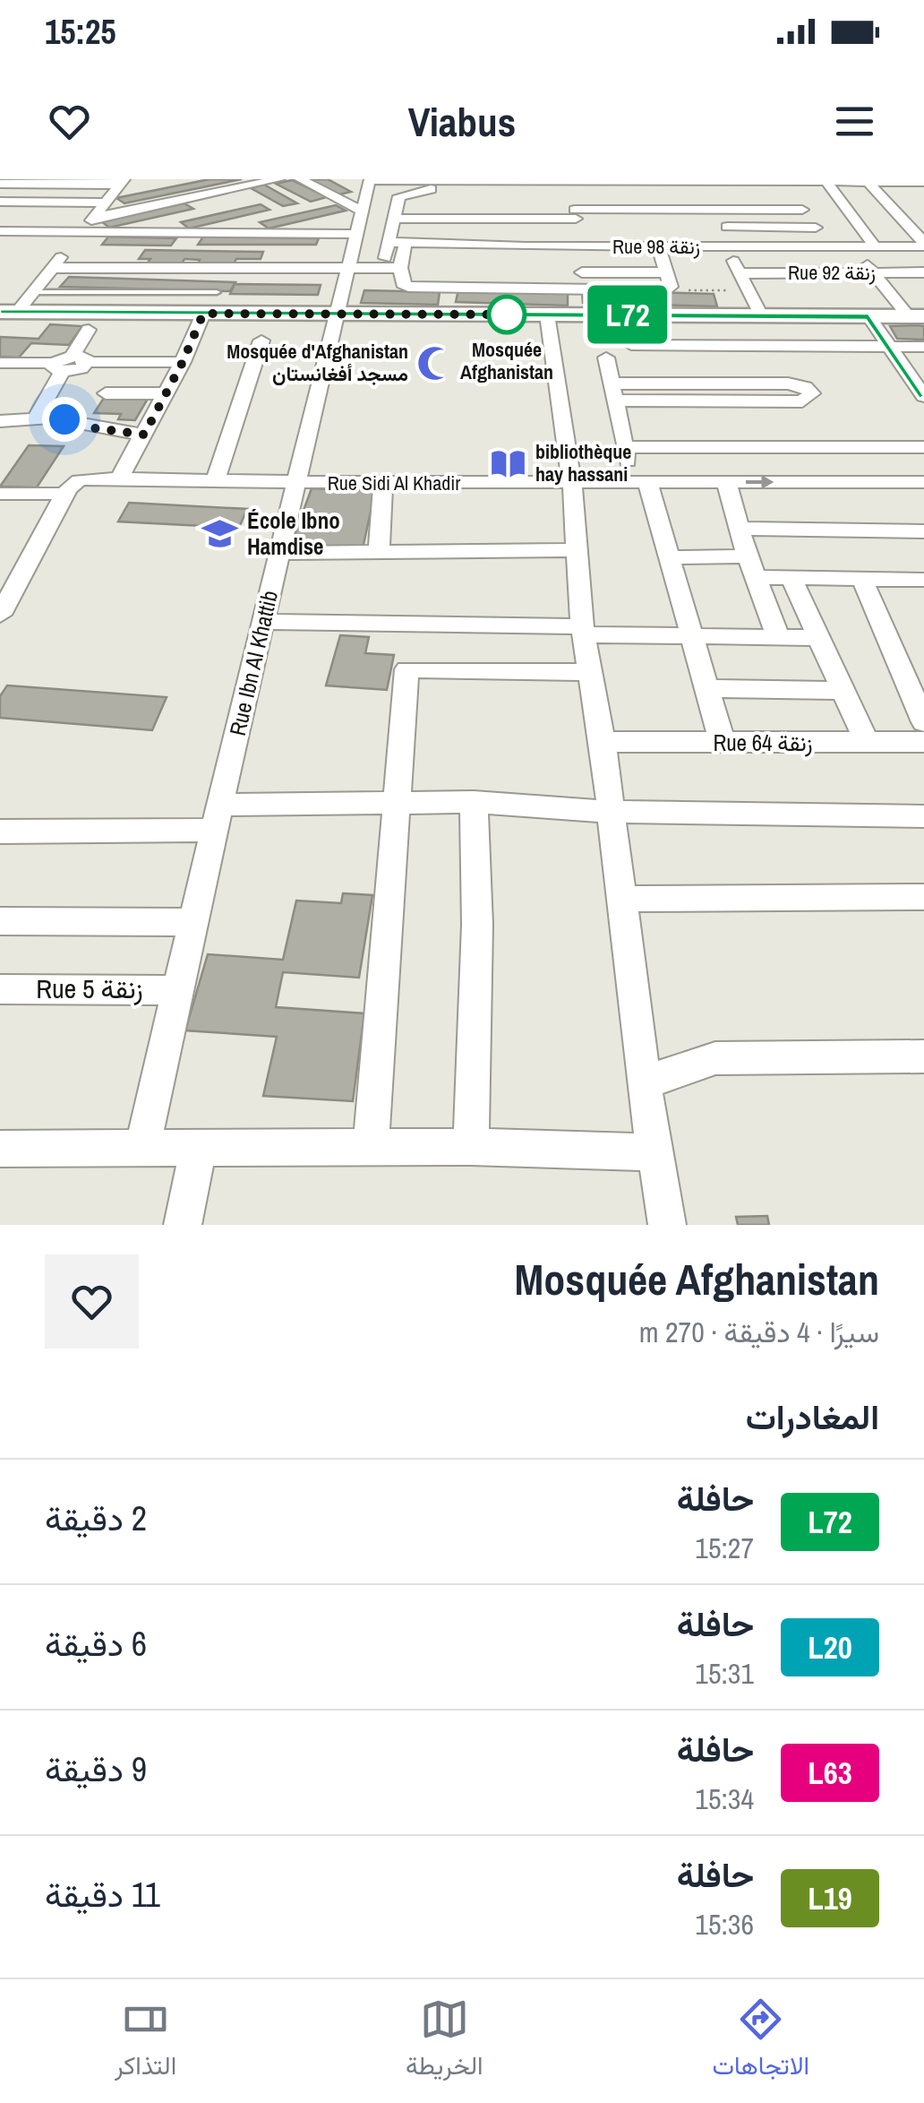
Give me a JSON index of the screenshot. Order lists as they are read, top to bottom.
{
  "streets": {
    "street": [
      "Rue 98 زنقة",
      "Rue 92 زنقة",
      "Rue Sidi Al Khadir",
      "Rue Ibn Al Khattib",
      "Rue 64 زنقة",
      "Rue 5 زنقة"
    ]
  },
  "crossings": [
    ["Rue Sidi Al Khadir", "Rue Ibn Al Khattib"],
    ["Rue Ibn Al Khattib", "Rue 5 زنقة"]
  ],
  "places": {
    "other": ["Mosquée Afghanistan"],
    "mosque": ["Mosquée d'Afghanistan مسجد أفغانستان"],
    "library": ["bibliothèque hay hassani"],
    "school or university": ["École Ibno Hamdise"]
  },
  "lines": ["bus line L72"],
  "page": {
    "status": "15:25",
    "header": "Viabus",
    "on_map": "L72",
    "heading": [
      ["Mosquée Afghanistan", "سيرًا · 4 دقيقة · 270 m"],
      "المغادرات"
    ],
    "list": [
      {
        "mark": "L72",
        "name": "حافلة",
        "note": "15:27",
        "value": "2 دقيقة"
      },
      {
        "mark": "L20",
        "name": "حافلة",
        "note": "15:31",
        "value": "6 دقيقة"
      },
      {
        "mark": "L63",
        "name": "حافلة",
        "note": "15:34",
        "value": "9 دقيقة"
      },
      {
        "mark": "L19",
        "name": "حافلة",
        "note": "15:36",
        "value": "11 دقيقة"
      }
    ],
    "tabs": ["الاتجاهات", "الخريطة", "التذاكر"]
  }
}
